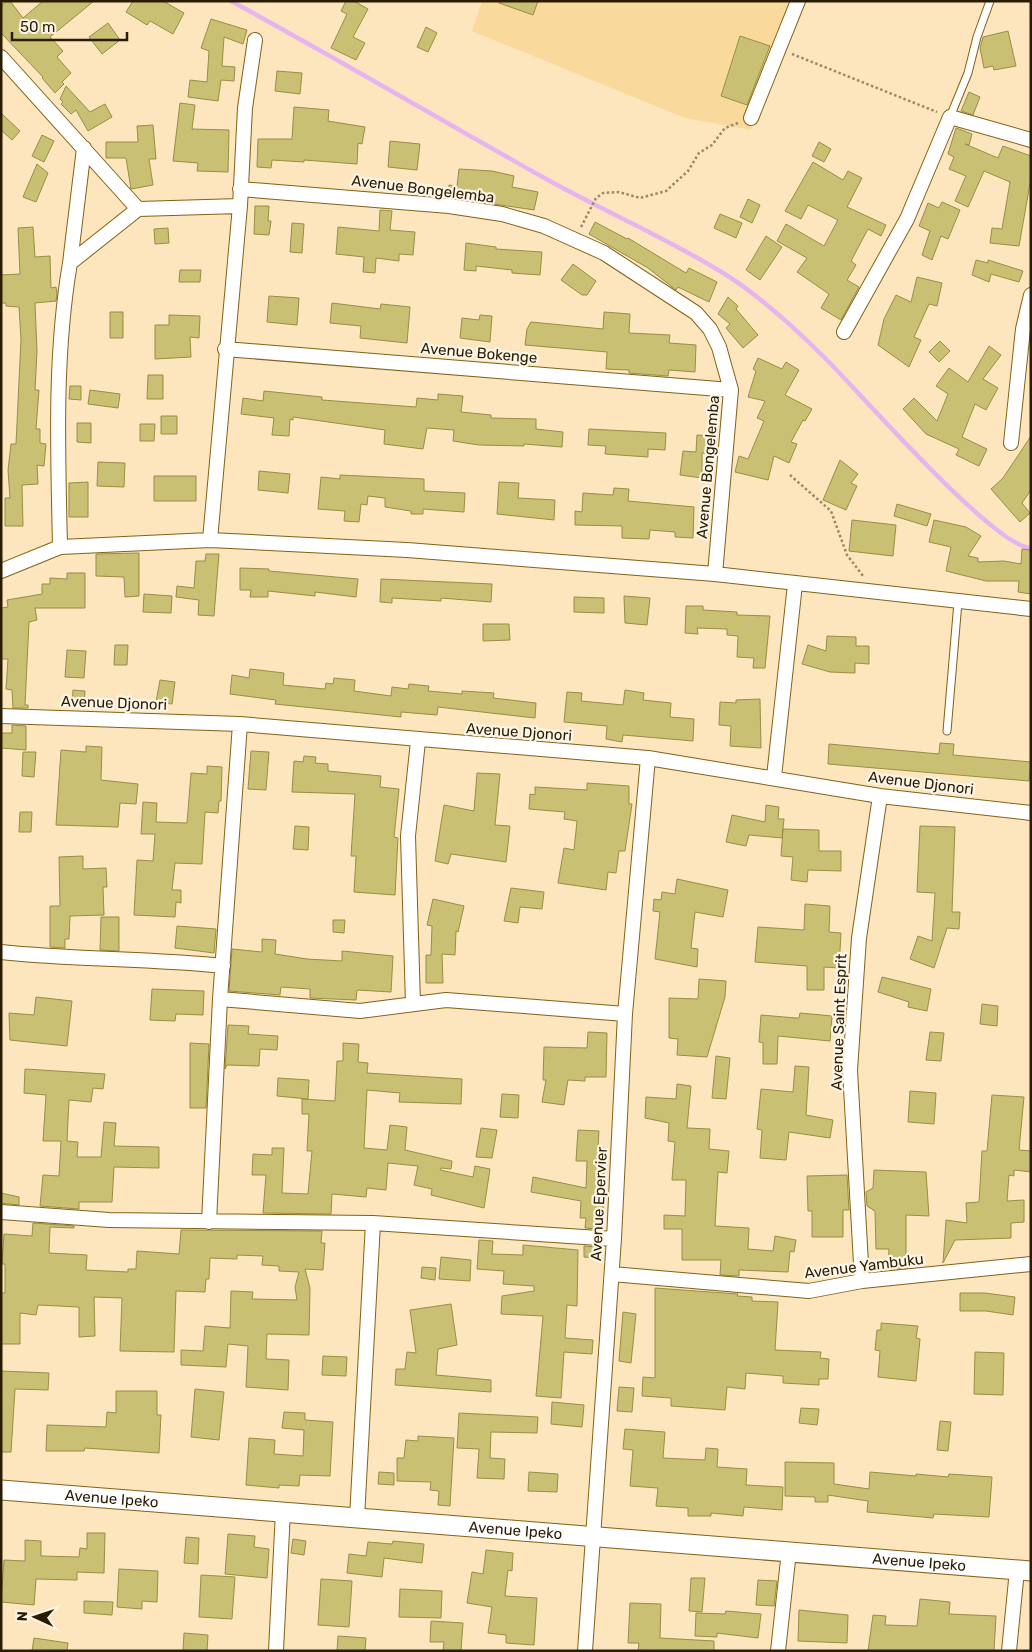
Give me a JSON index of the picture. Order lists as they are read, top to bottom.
{
  "streets": {
    "street": [
      "Avenue Bongelemba",
      "Avenue Bokenge",
      "Avenue Djonori",
      "Avenue Saint Esprit",
      "Avenue Epervier",
      "Avenue Yambuku",
      "Avenue Ipeko"
    ]
  },
  "crossings": [
    ["Avenue Bongelemba", "Avenue Bokenge"],
    ["Avenue Djonori", "Avenue Saint Esprit"],
    ["Avenue Djonori", "Avenue Epervier"],
    ["Avenue Saint Esprit", "Avenue Yambuku"],
    ["Avenue Epervier", "Avenue Yambuku"],
    ["Avenue Epervier", "Avenue Ipeko"]
  ],
  "scale_bar": "50 m",
  "north": "left"
}
